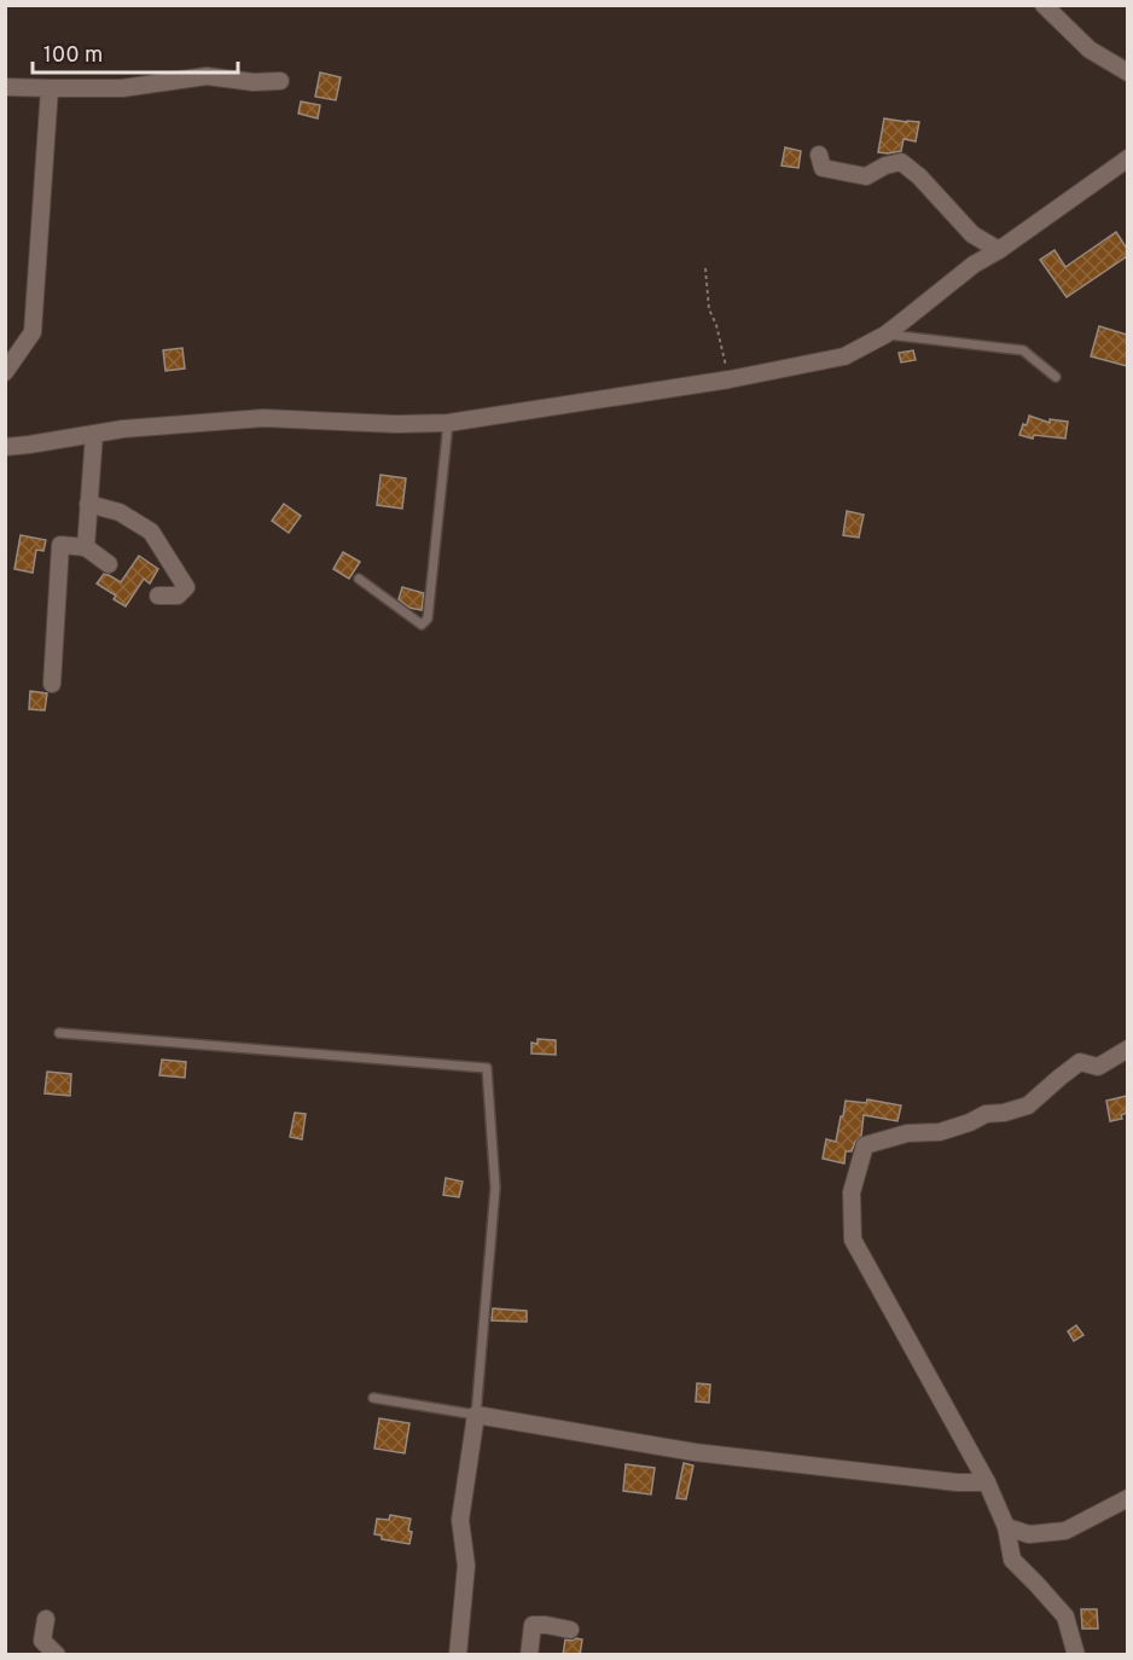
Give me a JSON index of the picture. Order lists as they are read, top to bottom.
{
  "scale_bar": "100 m"
}
